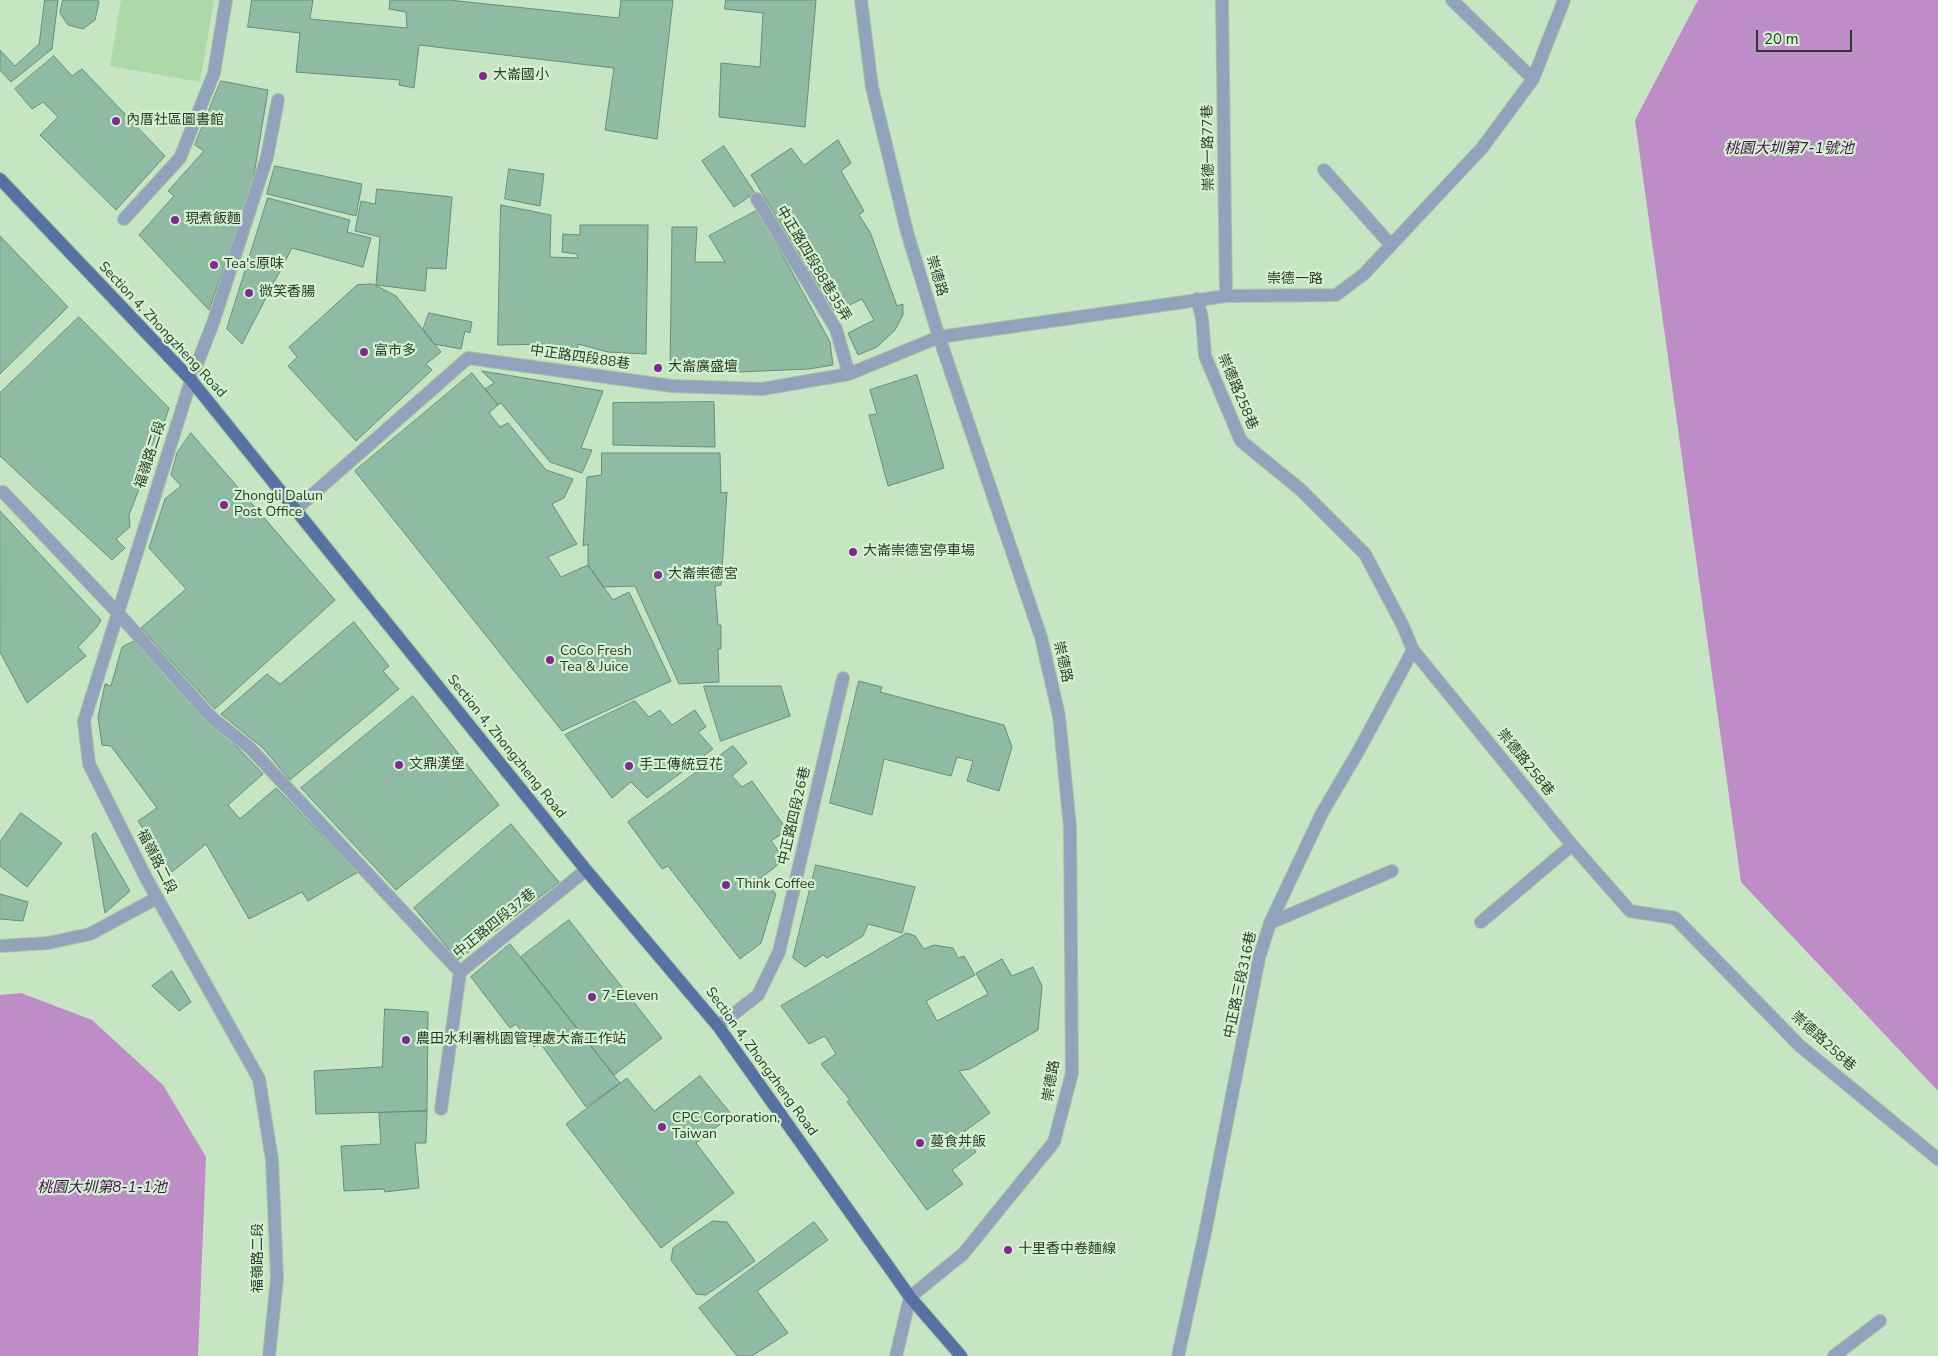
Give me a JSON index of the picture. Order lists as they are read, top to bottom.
{
  "streets": {
    "main road": ["Section 4, Zhongzheng Road"],
    "street": [
      "崇德一路77巷",
      "中正路四段88巷35弄",
      "崇德路",
      "崇德一路",
      "中正路四段88巷",
      "崇德路258巷",
      "福嶺路二段",
      "中正路四段26巷",
      "中正路四段37巷",
      "中正路三段316巷"
    ]
  },
  "crossings": [
    ["崇德一路77巷", "崇德一路"],
    ["中正路四段88巷35弄", "中正路四段88巷"],
    ["崇德路", "崇德一路"],
    ["崇德路", "Section 4, Zhongzheng Road"],
    ["崇德路", "中正路四段88巷"],
    ["崇德一路", "中正路四段88巷"],
    ["崇德一路", "崇德路258巷"],
    ["Section 4, Zhongzheng Road", "中正路四段88巷"],
    ["Section 4, Zhongzheng Road", "福嶺路二段"],
    ["Section 4, Zhongzheng Road", "中正路四段26巷"],
    ["Section 4, Zhongzheng Road", "中正路四段37巷"],
    ["崇德路258巷", "中正路三段316巷"]
  ],
  "water": ["桃園大圳第7-1號池", "桃園大圳第8-1-1池"],
  "places": [
    "大崙國小",
    "內厝社區圖書館",
    "現煮飯麵",
    "Tea's原味",
    "微笑香腸",
    "富市多",
    "大崙廣盛壇",
    "Zhongli Dalun Post Office",
    "大崙崇德宮停車場",
    "大崙崇德宮",
    "CoCo Fresh Tea & Juice",
    "文鼎漢堡",
    "手工傳統豆花",
    "Think Coffee",
    "7-Eleven",
    "農田水利署桃園管理處大崙工作站",
    "CPC Corporation, Taiwan",
    "蔓食丼飯",
    "十里香中卷麵線"
  ],
  "scale_bar": "20 m"
}
